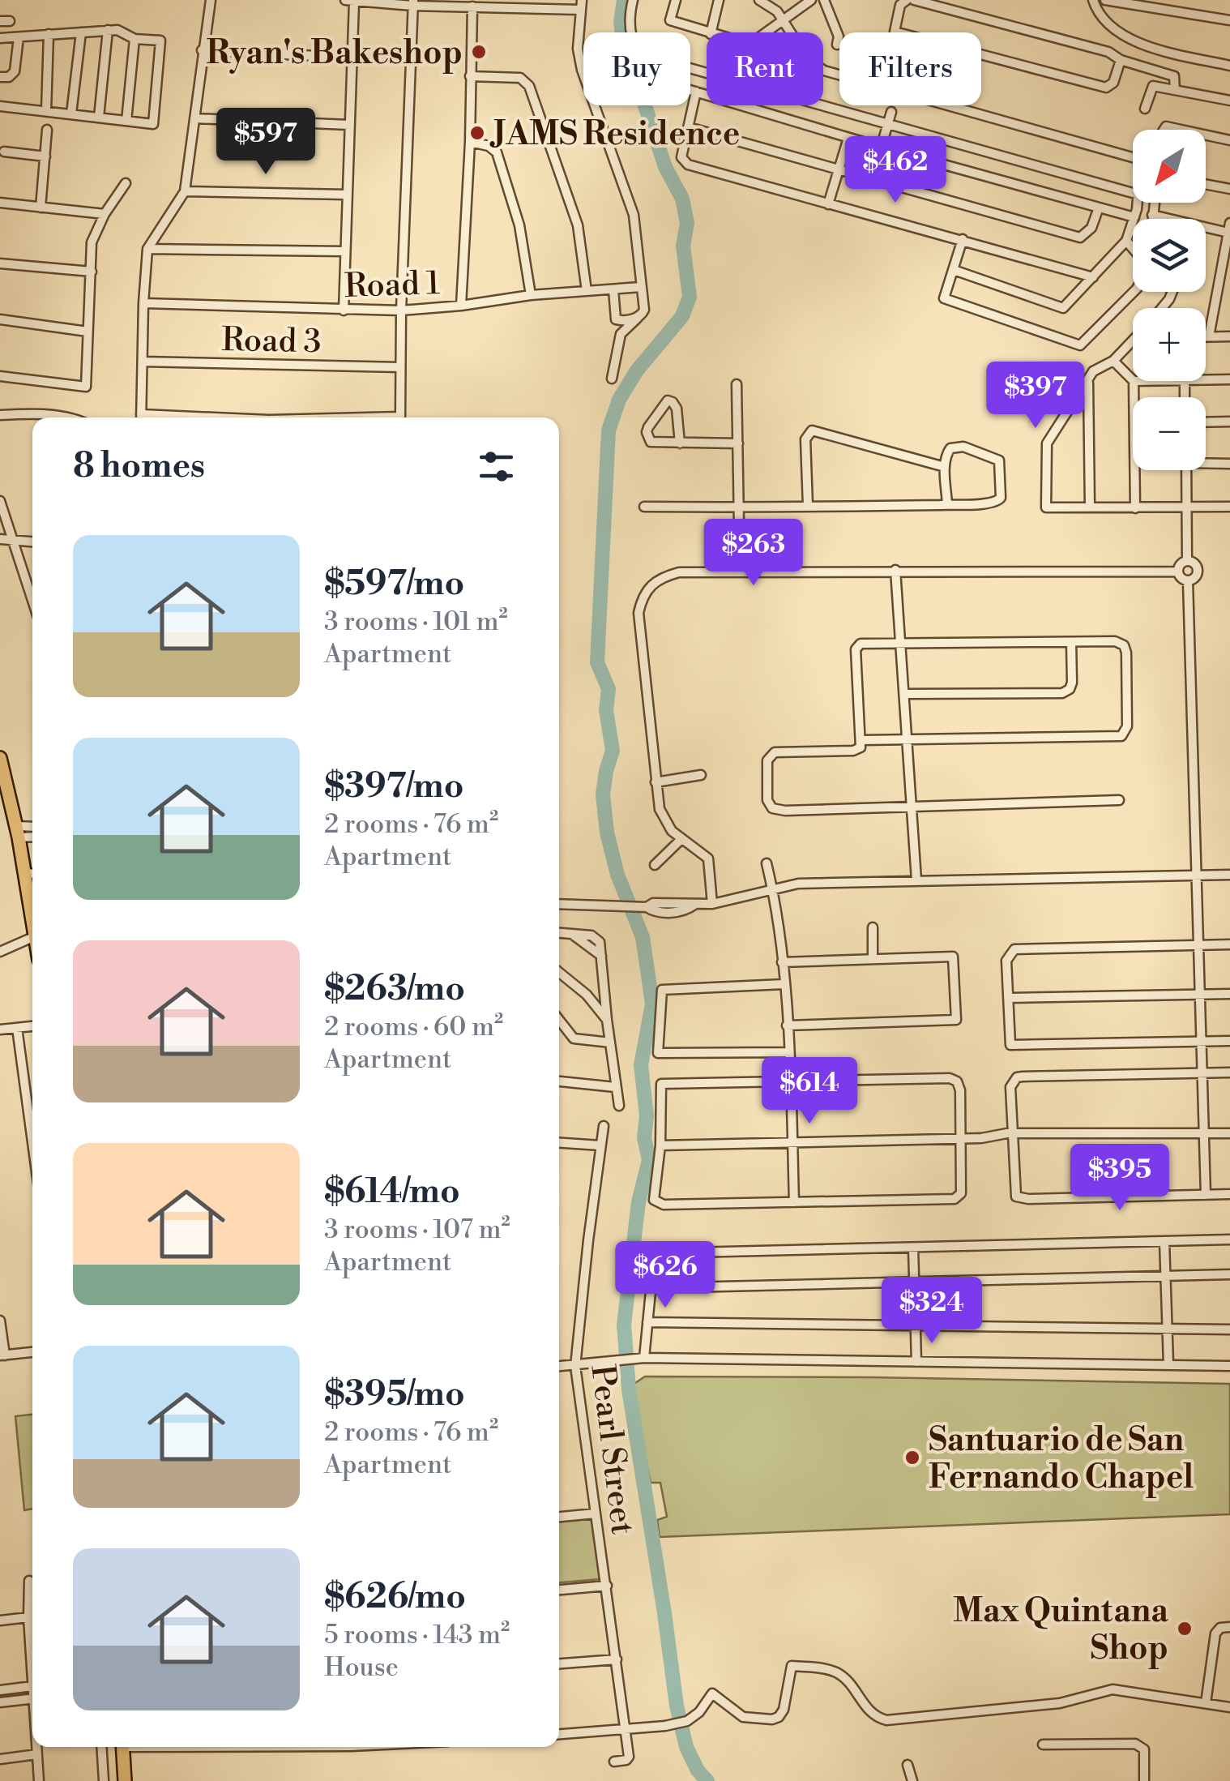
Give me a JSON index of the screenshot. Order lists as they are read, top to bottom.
{
  "streets": {
    "street": ["Road 1", "Road 3", "Pearl Street"]
  },
  "places": [
    "Ryan's Bakeshop",
    "JAMS Residence",
    "Santuario de San Fernando Chapel",
    "Max Quintana Shop"
  ],
  "north": "bottom left",
  "page": {
    "chip": ["Buy", "Rent", "Filters"],
    "price": [
      "$597",
      "$462",
      "$397",
      "$263",
      "$614",
      "$395",
      "$626",
      "$324"
    ],
    "map_buttons": ["+", "−"],
    "heading": "8 homes",
    "list": [
      {
        "name": "$597/mo",
        "note": "3 rooms · 101 m² · Apartment"
      },
      {
        "name": "$397/mo",
        "note": "2 rooms · 76 m² · Apartment"
      },
      {
        "name": "$263/mo",
        "note": "2 rooms · 60 m² · Apartment"
      },
      {
        "name": "$614/mo",
        "note": "3 rooms · 107 m² · Apartment"
      },
      {
        "name": "$395/mo",
        "note": "2 rooms · 76 m² · Apartment"
      },
      {
        "name": "$626/mo",
        "note": "5 rooms · 143 m² · House"
      }
    ]
  }
}
